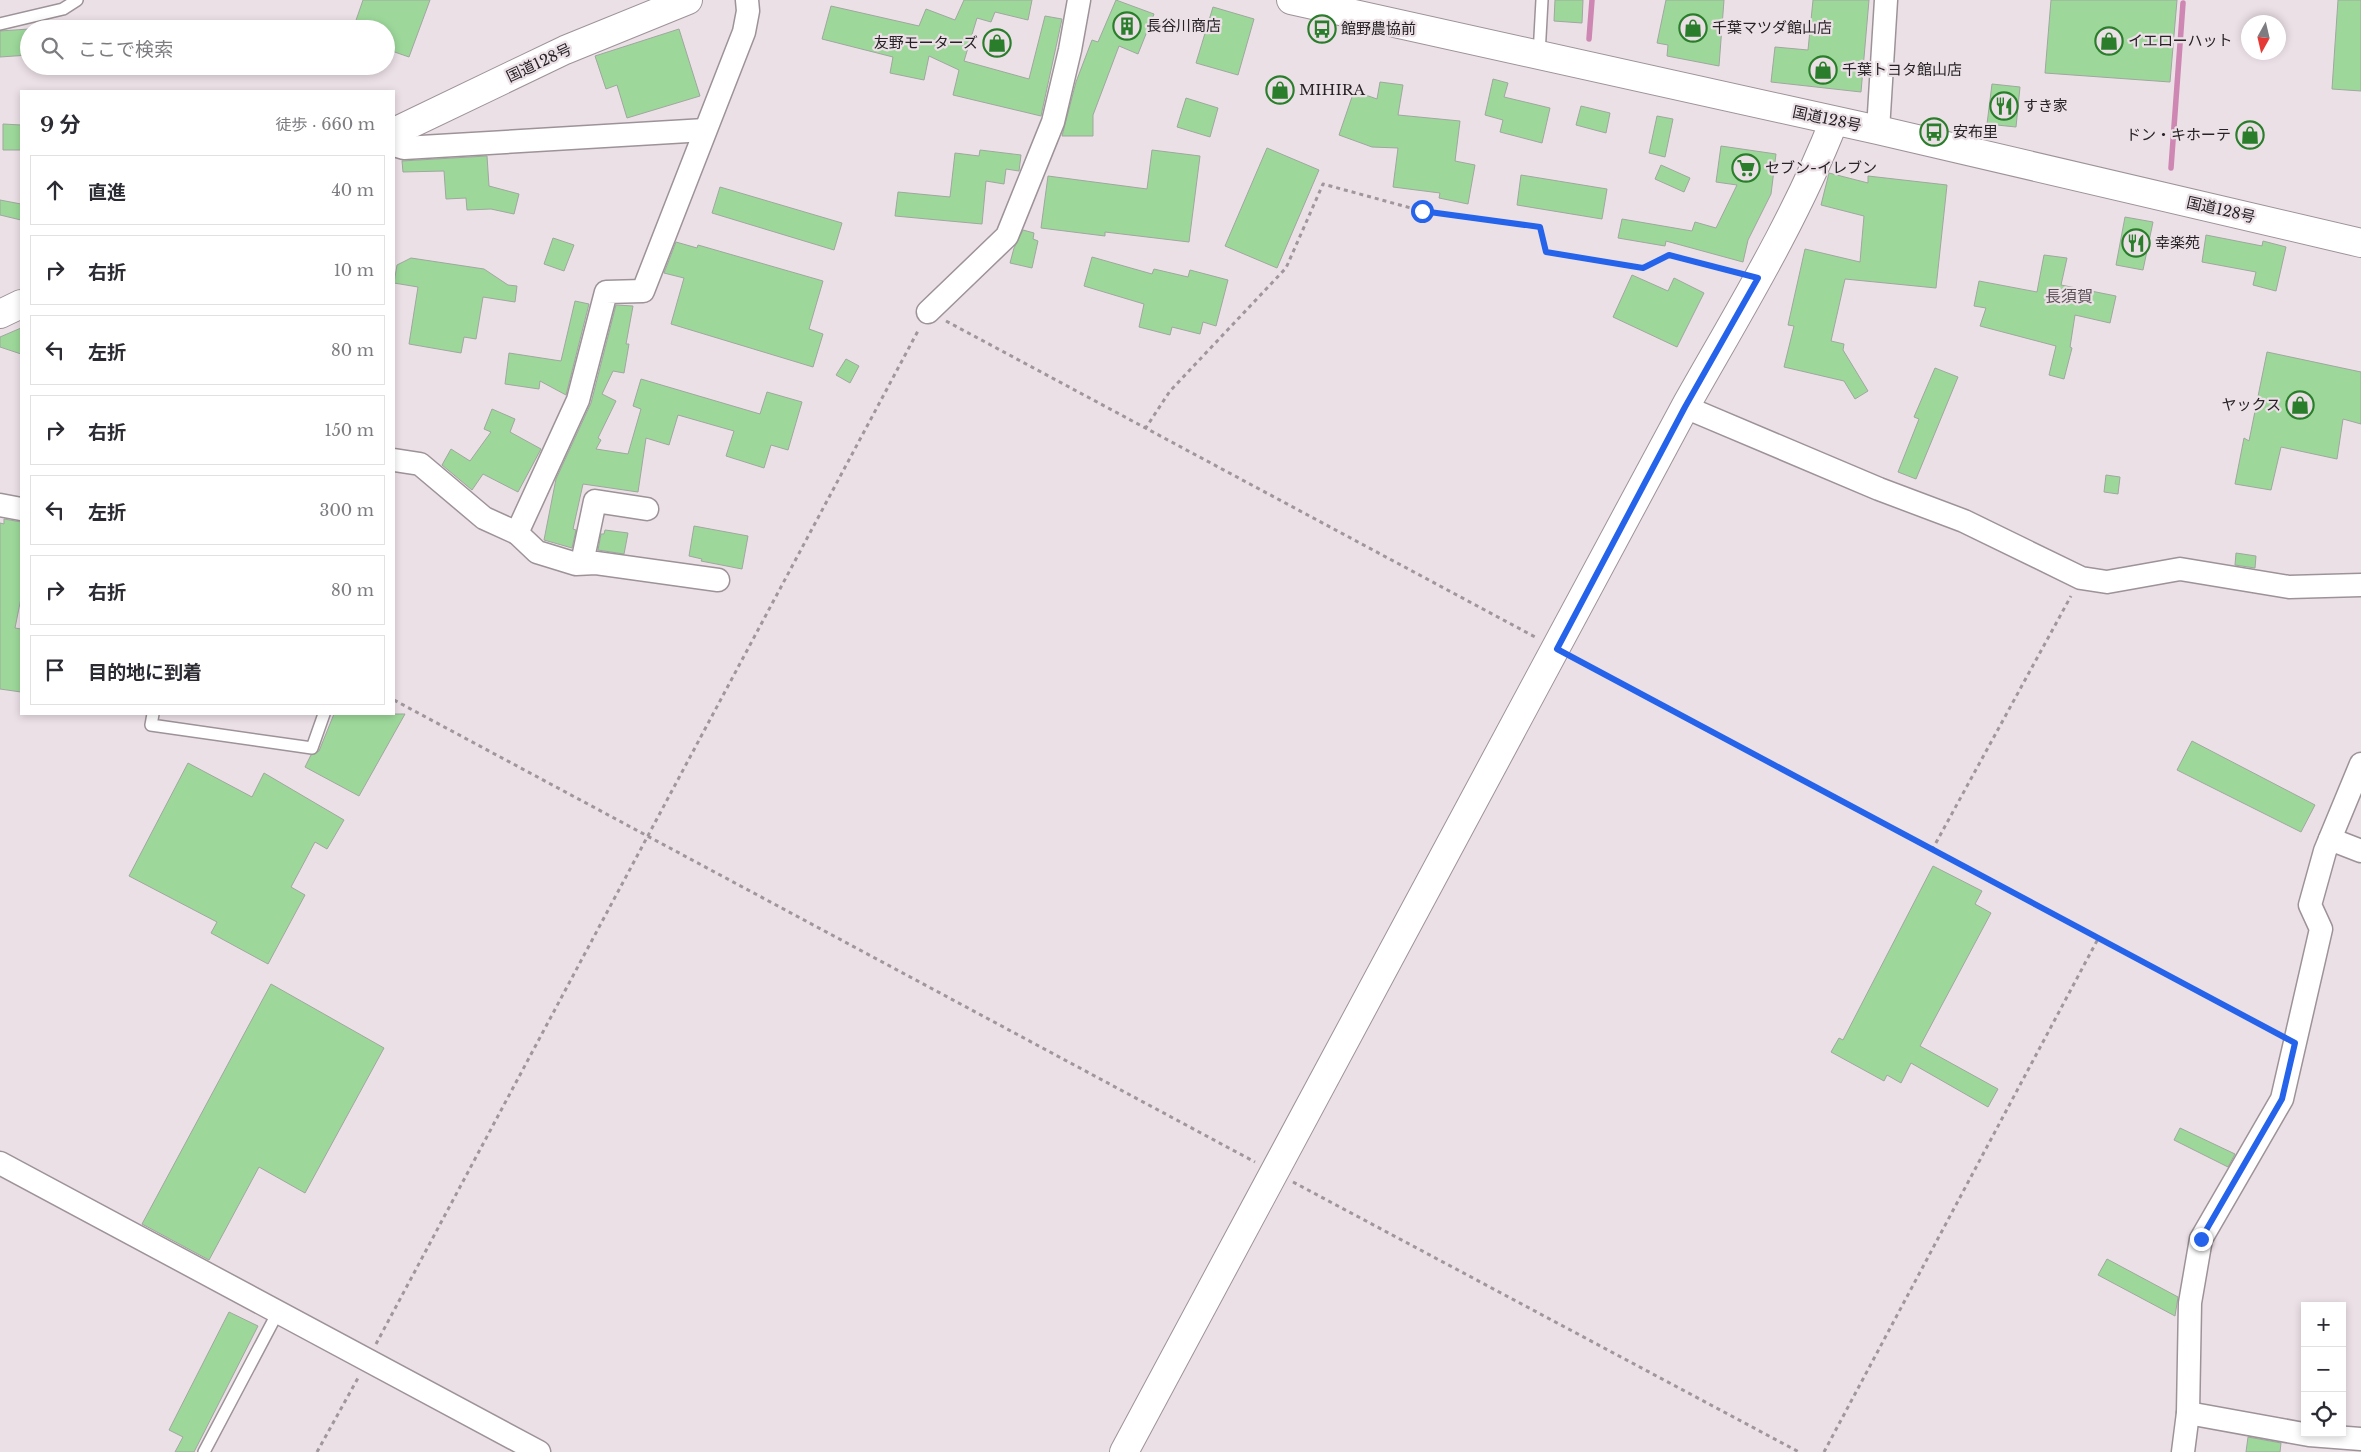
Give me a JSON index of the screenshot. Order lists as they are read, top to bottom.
{
  "streets": {
    "main road": ["国道128号"]
  },
  "districts": ["長須賀"],
  "places": {
    "building": ["長谷川商店"],
    "shop": [
      "千葉マツダ館山店",
      "イエローハット",
      "友野モーターズ",
      "千葉トヨタ館山店",
      "MIHIRA",
      "ドン・キホーテ",
      "ヤックス"
    ],
    "bus stop": ["館野農協前", "安布里"],
    "restaurant": ["すき家", "幸楽苑"],
    "supermarket": ["セブン-イレブン"]
  },
  "north": "bottom",
  "page": {
    "search": "ここで検索",
    "heading": ["9 分", "徒歩 · 660 m"],
    "list": [
      ["直進", "40 m"],
      ["右折", "10 m"],
      ["左折", "80 m"],
      ["右折", "150 m"],
      ["左折", "300 m"],
      ["右折", "80 m"],
      "目的地に到着"
    ],
    "map_buttons": ["+", "−"]
  }
}
